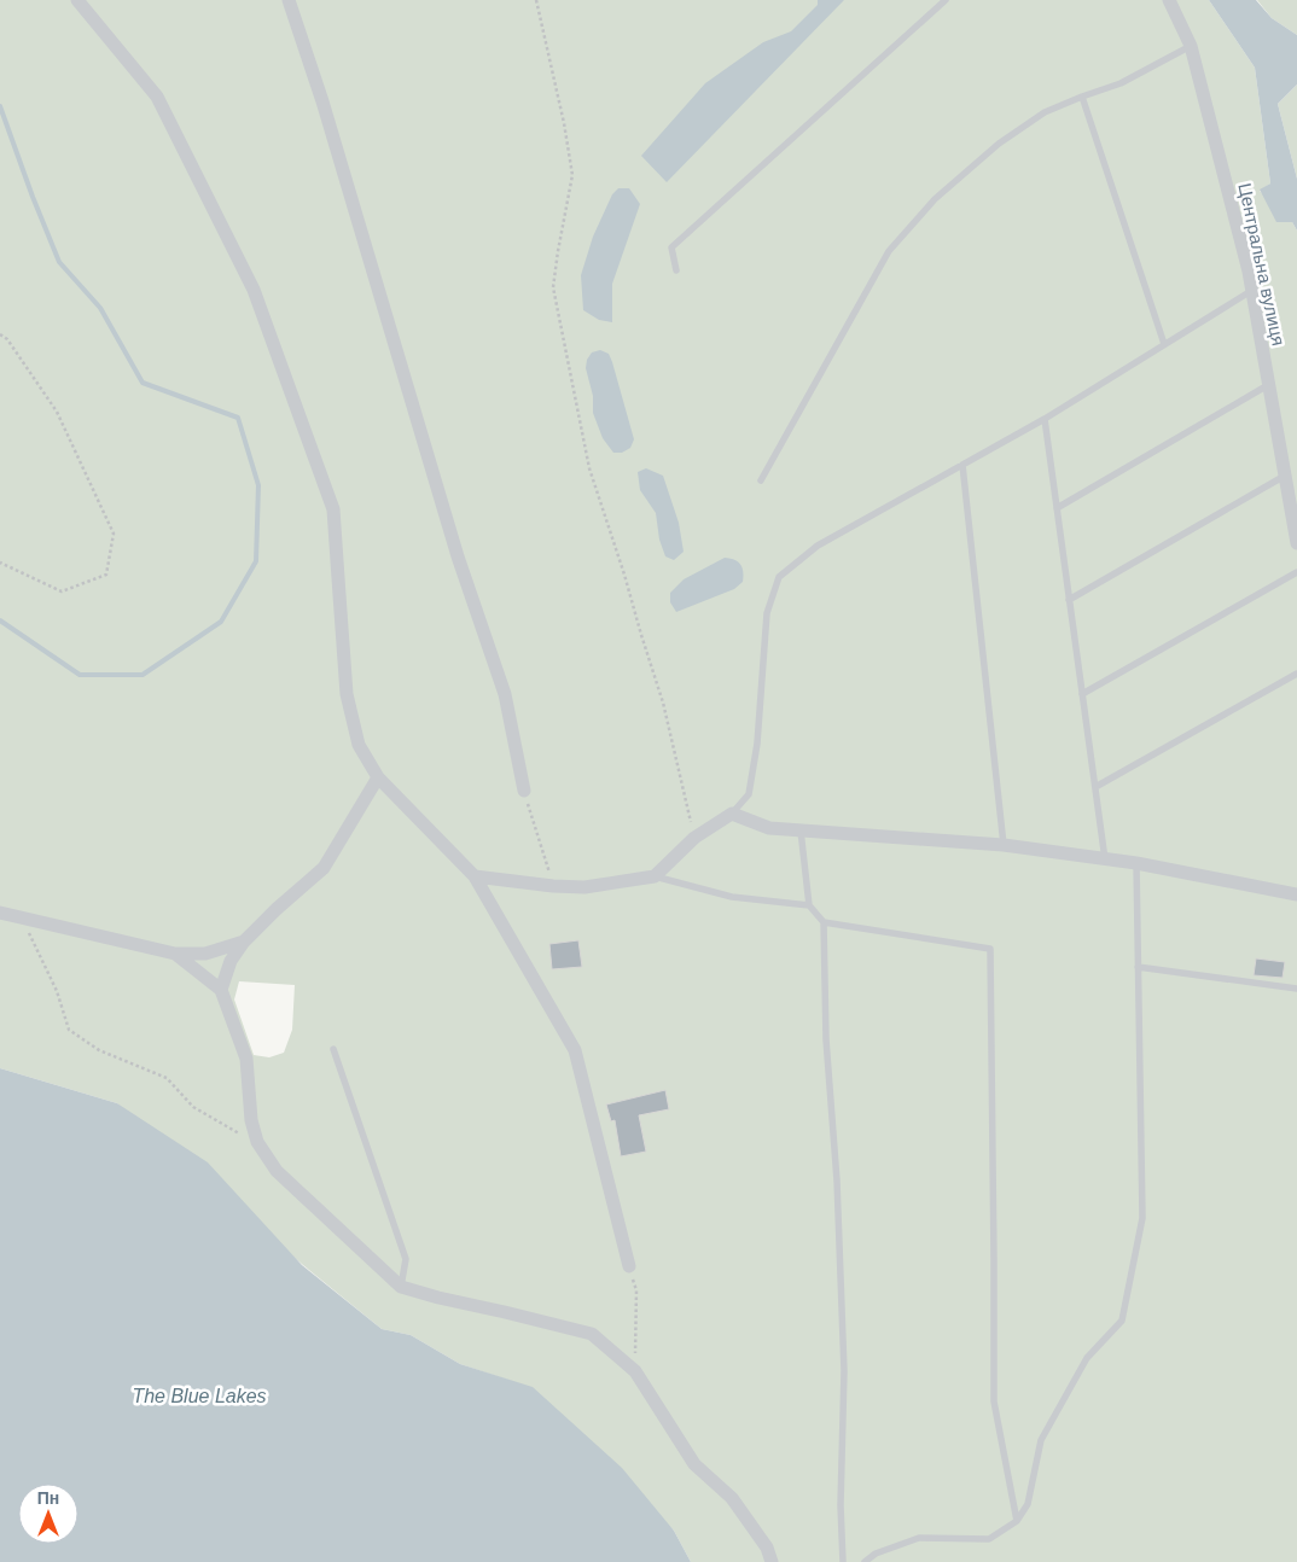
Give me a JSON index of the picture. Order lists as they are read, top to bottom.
{
  "streets": {
    "street": ["Центральна вулиця"]
  },
  "water": ["The Blue Lakes"],
  "north": "top"
}
